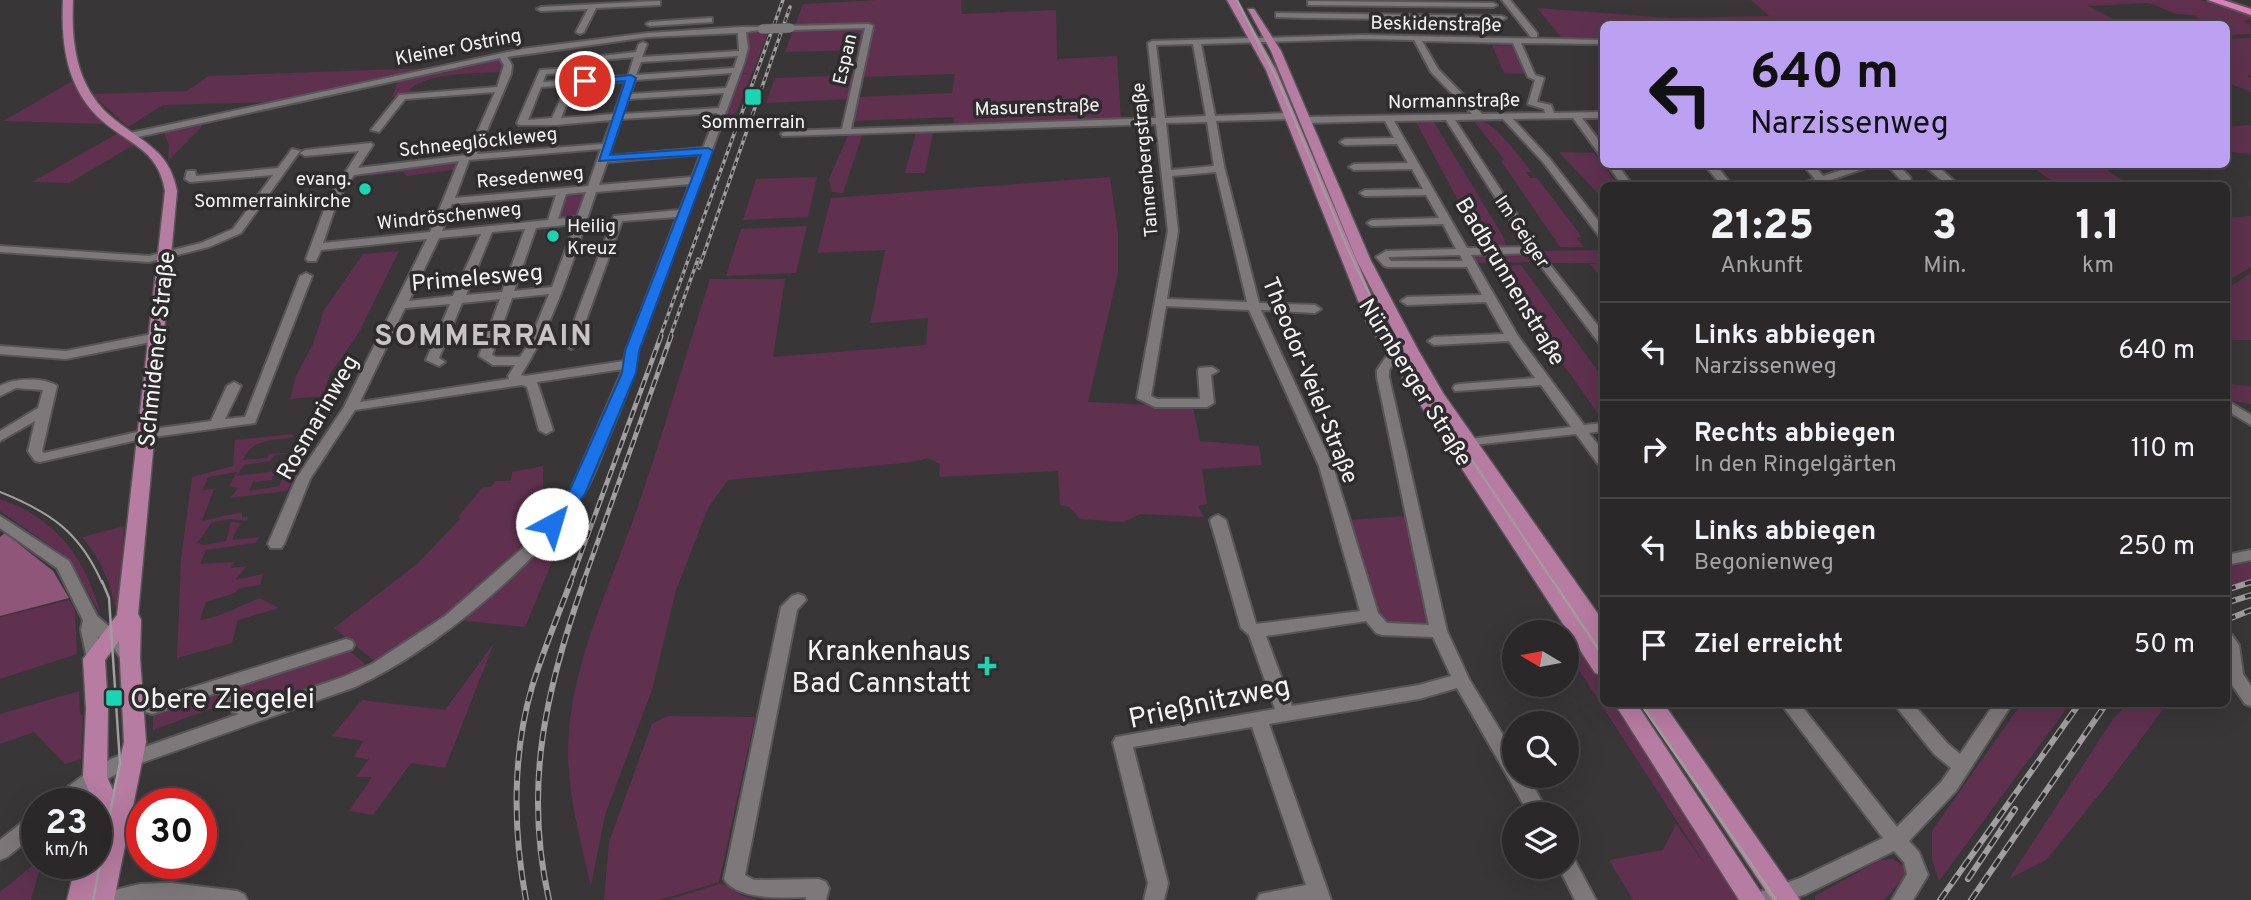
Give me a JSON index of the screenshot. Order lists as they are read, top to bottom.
{
  "streets": {
    "main road": ["Schmidener Straße", "Nürnberger Straße"],
    "street": [
      "Beskidenstraße",
      "Kleiner Ostring",
      "Espan",
      "Normannstraße",
      "Masurenstraße",
      "Schneeglöckleweg",
      "Tannenbergstraße",
      "Resedenweg",
      "Windröschenweg",
      "Im Geiger",
      "Primelesweg",
      "Badbrunnenstraße",
      "Theodor-Veiel-Straße",
      "Rosmarinweg",
      "Prießnitzweg"
    ]
  },
  "crossings": [
    ["Beskidenstraße", "Nürnberger Straße"],
    ["Kleiner Ostring", "Espan"],
    ["Kleiner Ostring", "Schmidener Straße"],
    ["Kleiner Ostring", "Rosmarinweg"],
    ["Espan", "Masurenstraße"],
    ["Normannstraße", "Masurenstraße"],
    ["Normannstraße", "Im Geiger"],
    ["Normannstraße", "Badbrunnenstraße"],
    ["Normannstraße", "Nürnberger Straße"],
    ["Masurenstraße", "Tannenbergstraße"],
    ["Masurenstraße", "Theodor-Veiel-Straße"],
    ["Masurenstraße", "Nürnberger Straße"],
    ["Schneeglöckleweg", "Rosmarinweg"],
    ["Tannenbergstraße", "Theodor-Veiel-Straße"],
    ["Resedenweg", "Rosmarinweg"],
    ["Windröschenweg", "Rosmarinweg"],
    ["Primelesweg", "Rosmarinweg"]
  ],
  "districts": ["SOMMERRAIN"],
  "places": {
    "transit": ["Sommerrain", "Obere Ziegelei"],
    "other": ["evang. Sommerrainkirche", "Heilig Kreuz"],
    "health": ["Krankenhaus Bad Cannstatt"]
  },
  "north": "left",
  "page": {
    "turn": ["640 m", "Narzissenweg"],
    "eta": [
      "21:25",
      "Ankunft",
      "3",
      "Min.",
      "1.1",
      "km"
    ],
    "list": [
      {
        "name": "Links abbiegen",
        "note": "Narzissenweg",
        "value": "640 m"
      },
      {
        "name": "Rechts abbiegen",
        "note": "In den Ringelgärten",
        "value": "110 m"
      },
      {
        "name": "Links abbiegen",
        "note": "Begonienweg",
        "value": "250 m"
      },
      {
        "name": "Ziel erreicht",
        "value": "50 m"
      }
    ],
    "speed": "23 km/h",
    "limit": "30"
  }
}
